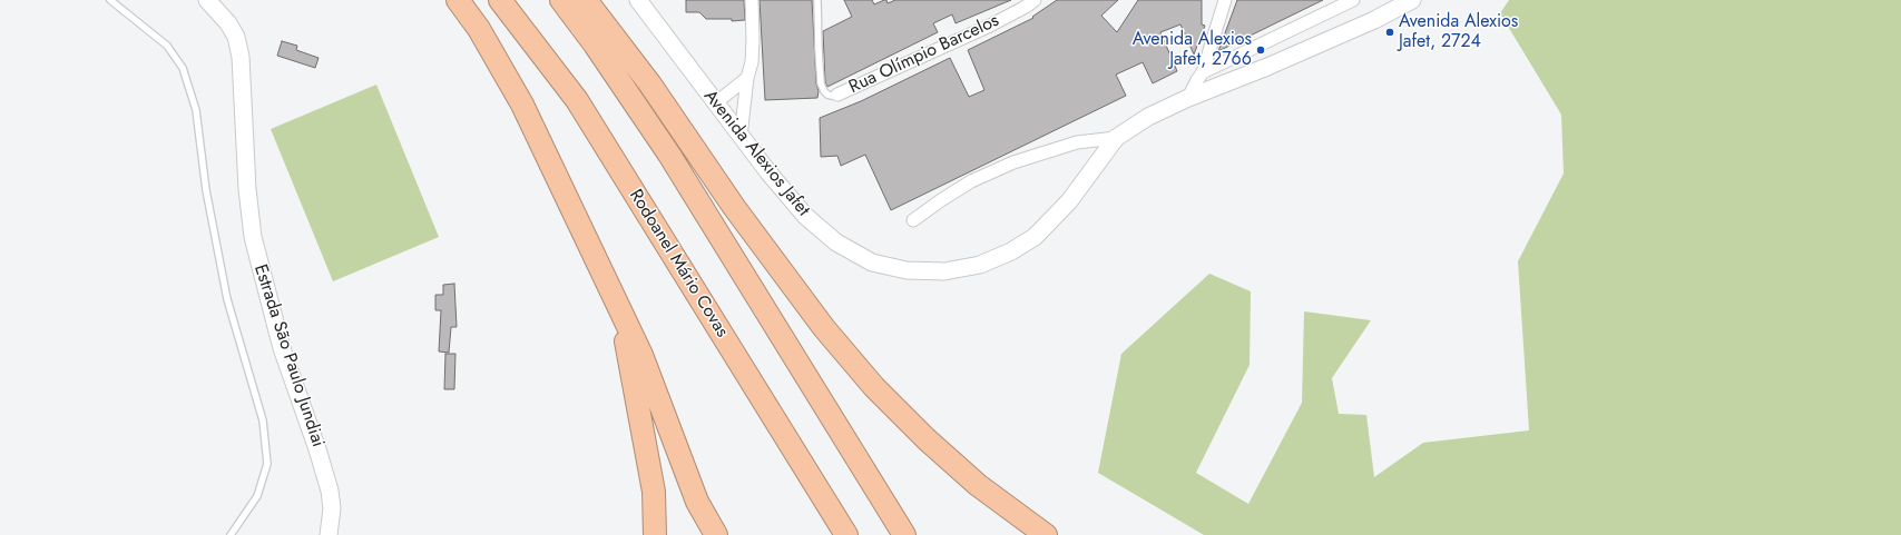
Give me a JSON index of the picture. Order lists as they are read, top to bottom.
{
  "streets": {
    "highway": ["Rodoanel Mário Covas"],
    "main road": ["Avenida Alexios Jafet", "Estrada São Paulo Jundiai"],
    "street": ["Rua Olímpio Barcelos"]
  },
  "places": ["Avenida Alexios Jafet, 2724", "Avenida Alexios Jafet, 2766"]
}
